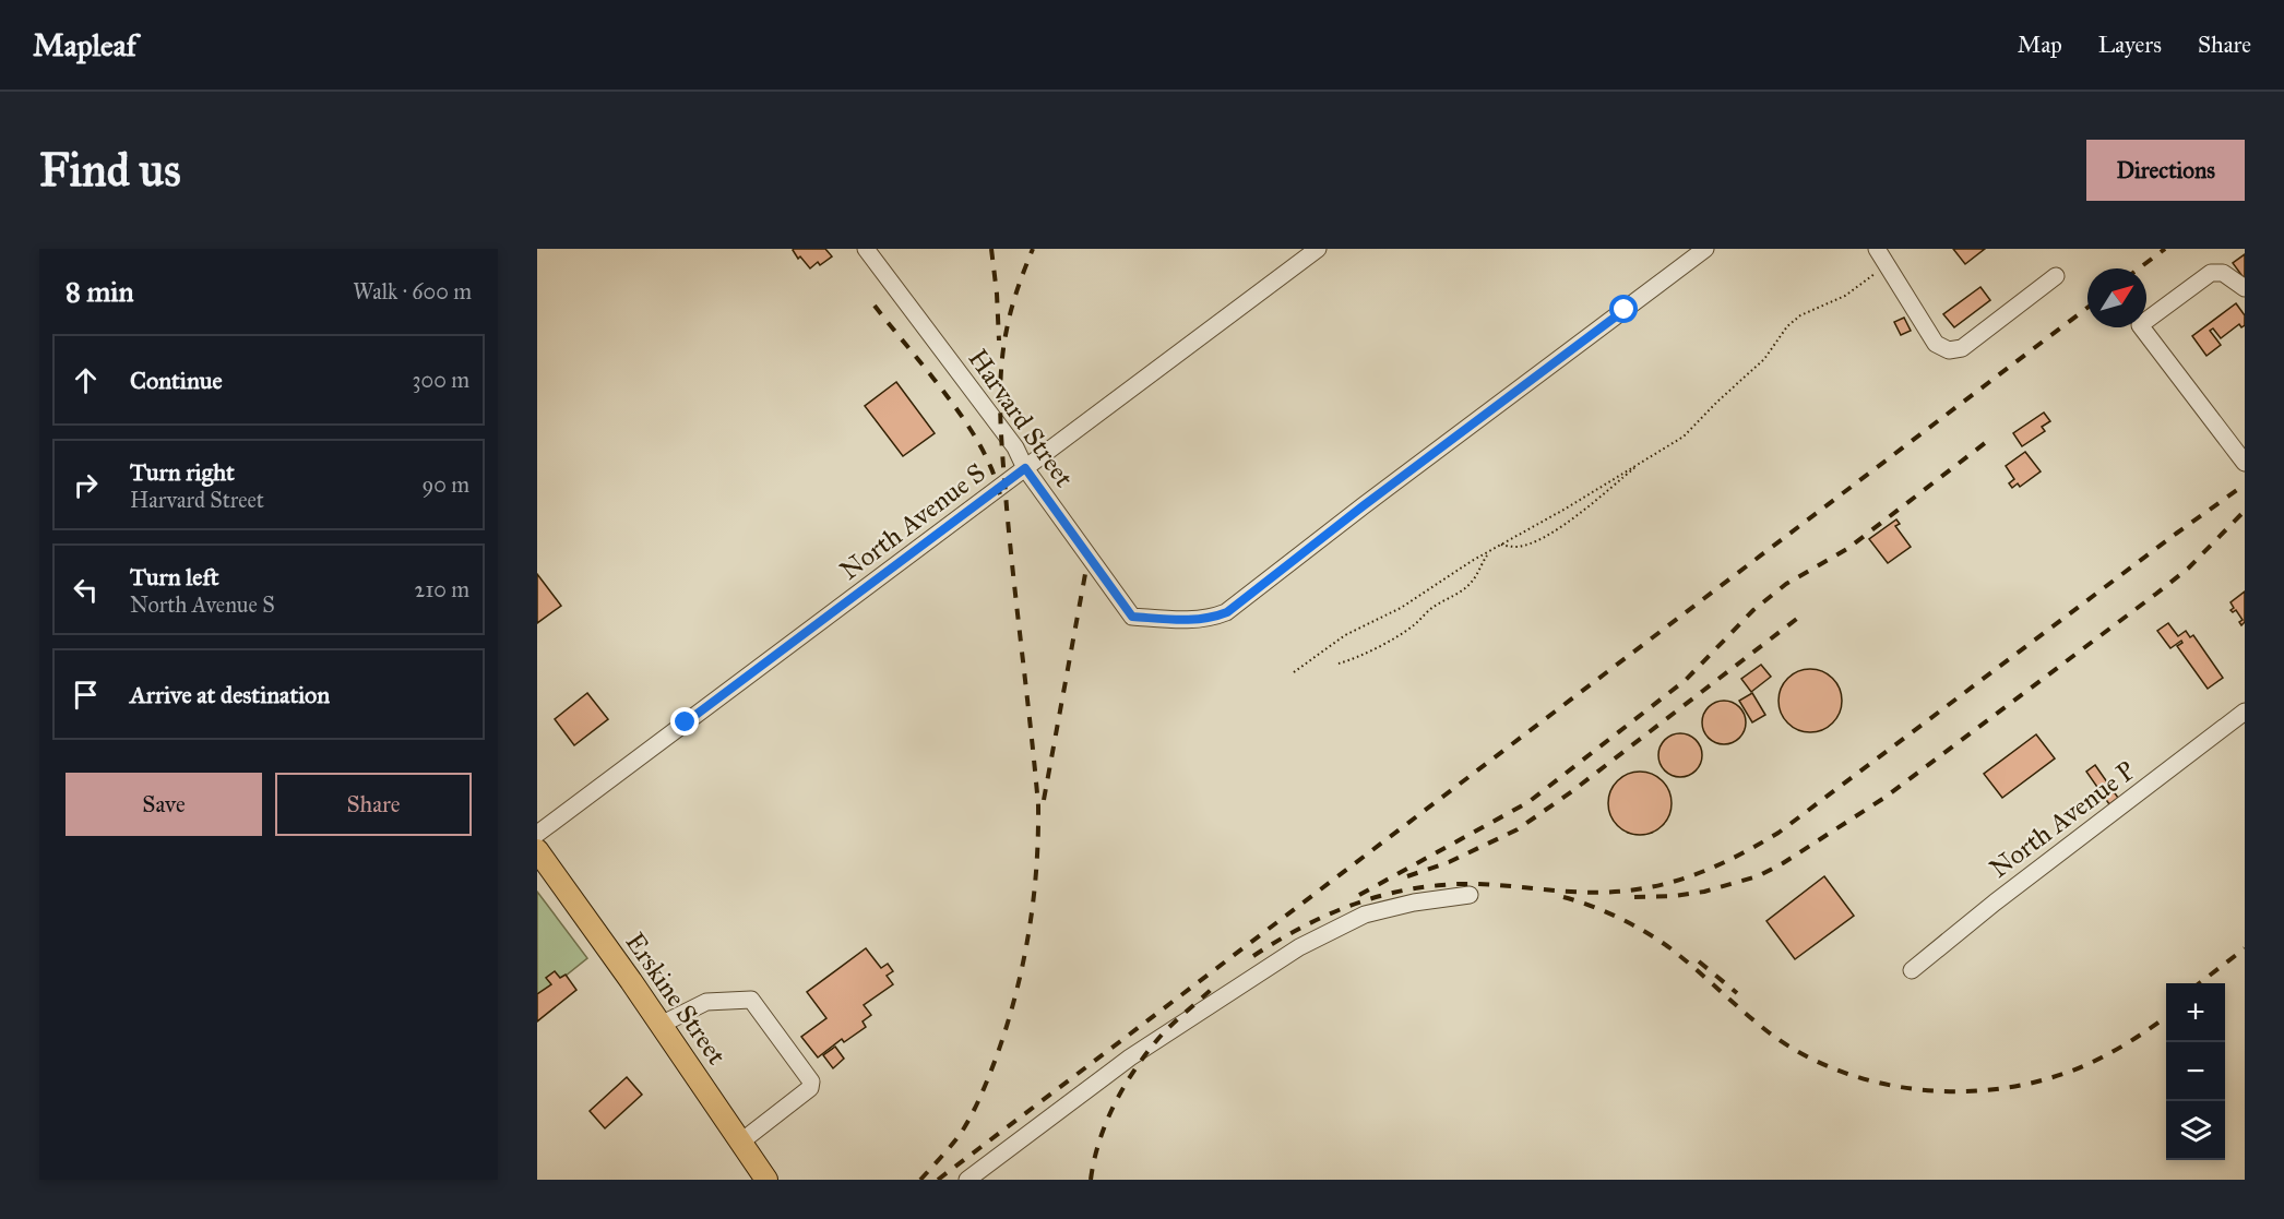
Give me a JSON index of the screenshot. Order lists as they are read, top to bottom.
{
  "streets": {
    "main road": ["Erskine Street"],
    "street": ["Harvard Street", "North Avenue S", "North Avenue P"]
  },
  "crossings": [
    ["Harvard Street", "North Avenue S"]
  ],
  "north": "top right",
  "page": {
    "header": "Mapleaf",
    "nav": ["Map", "Layers", "Share"],
    "buttons": [
      "Directions",
      ["Save", "Share"]
    ],
    "title": "Find us",
    "heading": ["8 min", "Walk · 600 m"],
    "list": [
      ["Continue", "300 m"],
      ["Turn right", "Harvard Street", "90 m"],
      ["Turn left", "North Avenue S", "210 m"],
      "Arrive at destination"
    ],
    "map_buttons": ["+", "−"]
  }
}
